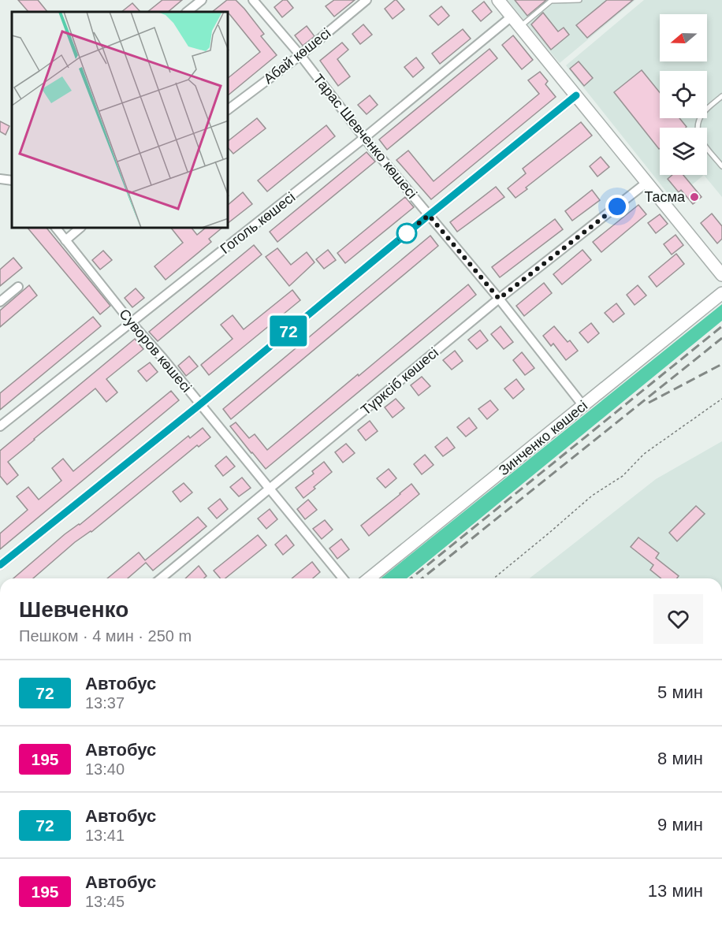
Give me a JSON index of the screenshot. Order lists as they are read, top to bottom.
{
  "streets": {
    "main road": ["Зинченко көшесі"],
    "street": [
      "Абай көшесі",
      "Тарас Шевченко көшесі",
      "Гоголь көшесі",
      "Суворов көшесі",
      "Түрксіб көшесі"
    ]
  },
  "crossings": [
    ["Абай көшесі", "Тарас Шевченко көшесі"],
    ["Тарас Шевченко көшесі", "Гоголь көшесі"],
    ["Тарас Шевченко көшесі", "Түрксіб көшесі"],
    ["Тарас Шевченко көшесі", "Зинченко көшесі"],
    ["Гоголь көшесі", "Суворов көшесі"],
    ["Суворов көшесі", "Түрксіб көшесі"]
  ],
  "places": ["Тасма"],
  "lines": ["bus line 72"],
  "north": "left",
  "page": {
    "on_map": "72",
    "heading": ["Шевченко", "Пешком · 4 мин · 250 m"],
    "list": [
      {
        "mark": "72",
        "name": "Автобус",
        "note": "13:37",
        "value": "5 мин"
      },
      {
        "mark": "195",
        "name": "Автобус",
        "note": "13:40",
        "value": "8 мин"
      },
      {
        "mark": "72",
        "name": "Автобус",
        "note": "13:41",
        "value": "9 мин"
      },
      {
        "mark": "195",
        "name": "Автобус",
        "note": "13:45",
        "value": "13 мин"
      }
    ]
  }
}
